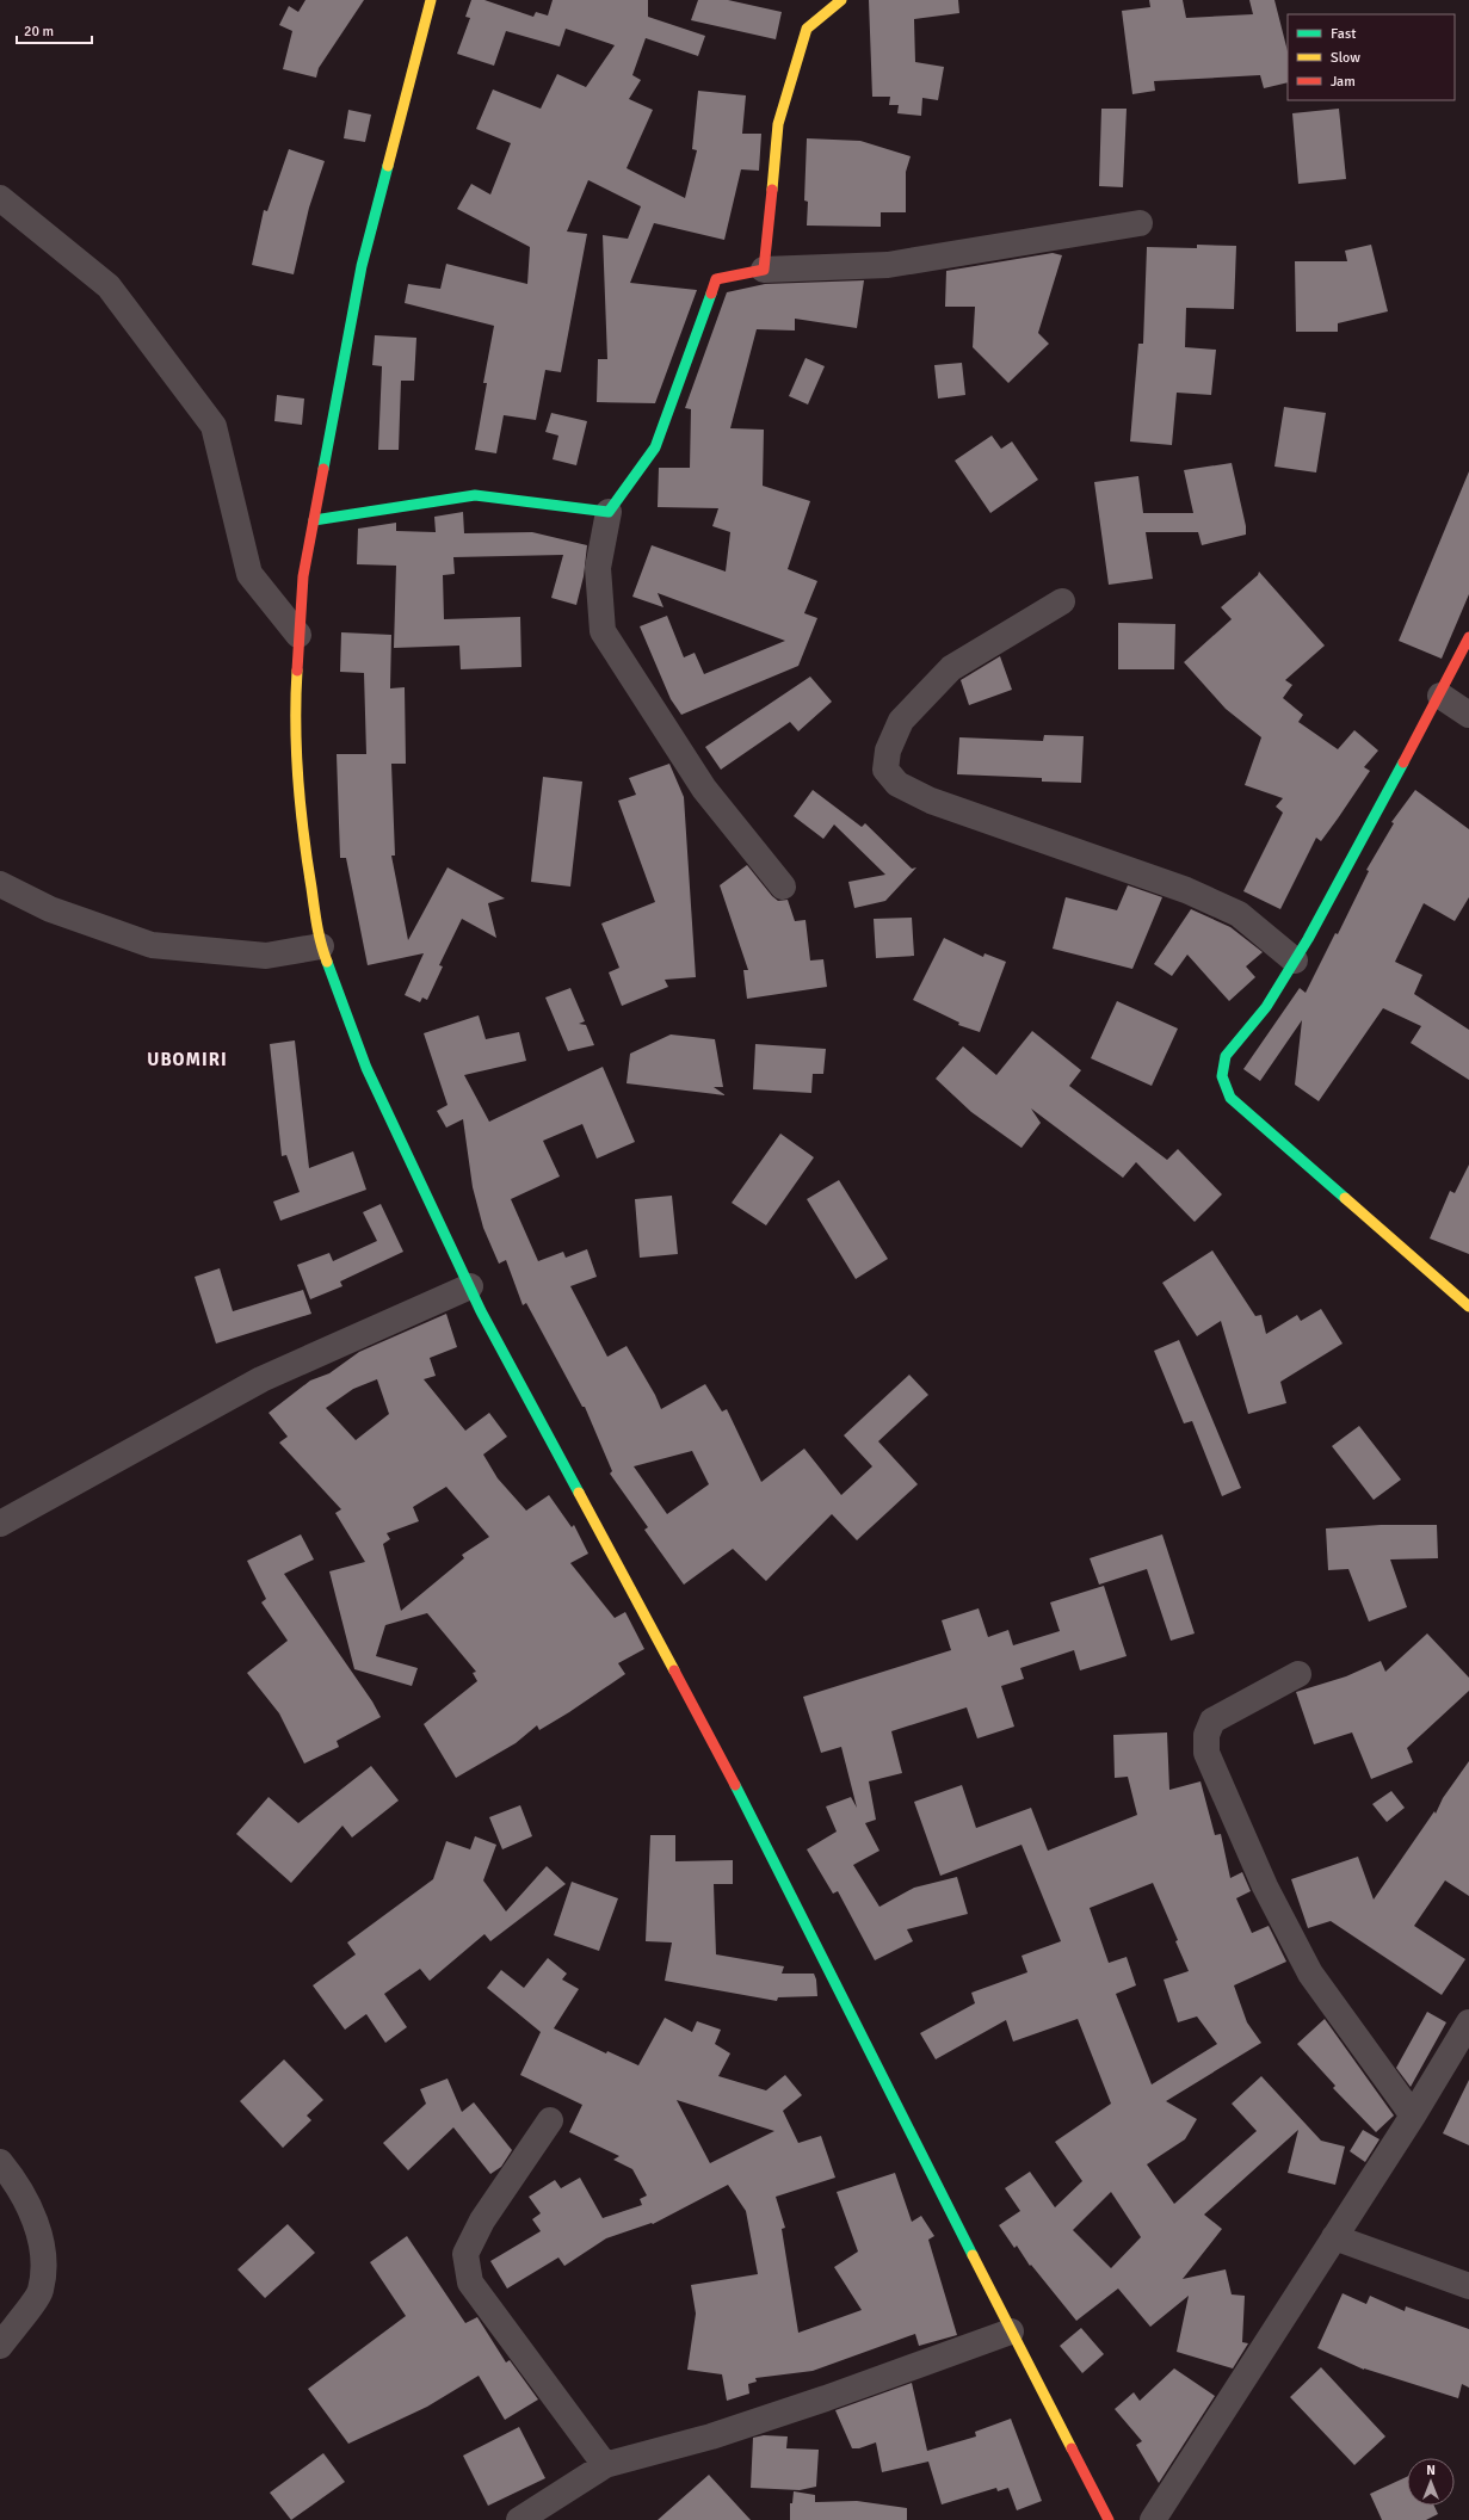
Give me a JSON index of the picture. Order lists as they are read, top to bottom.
{
  "districts": ["UBOMIRI"],
  "legend": ["Fast", "Slow", "Jam"],
  "scale_bar": "20 m",
  "north": "top"
}
